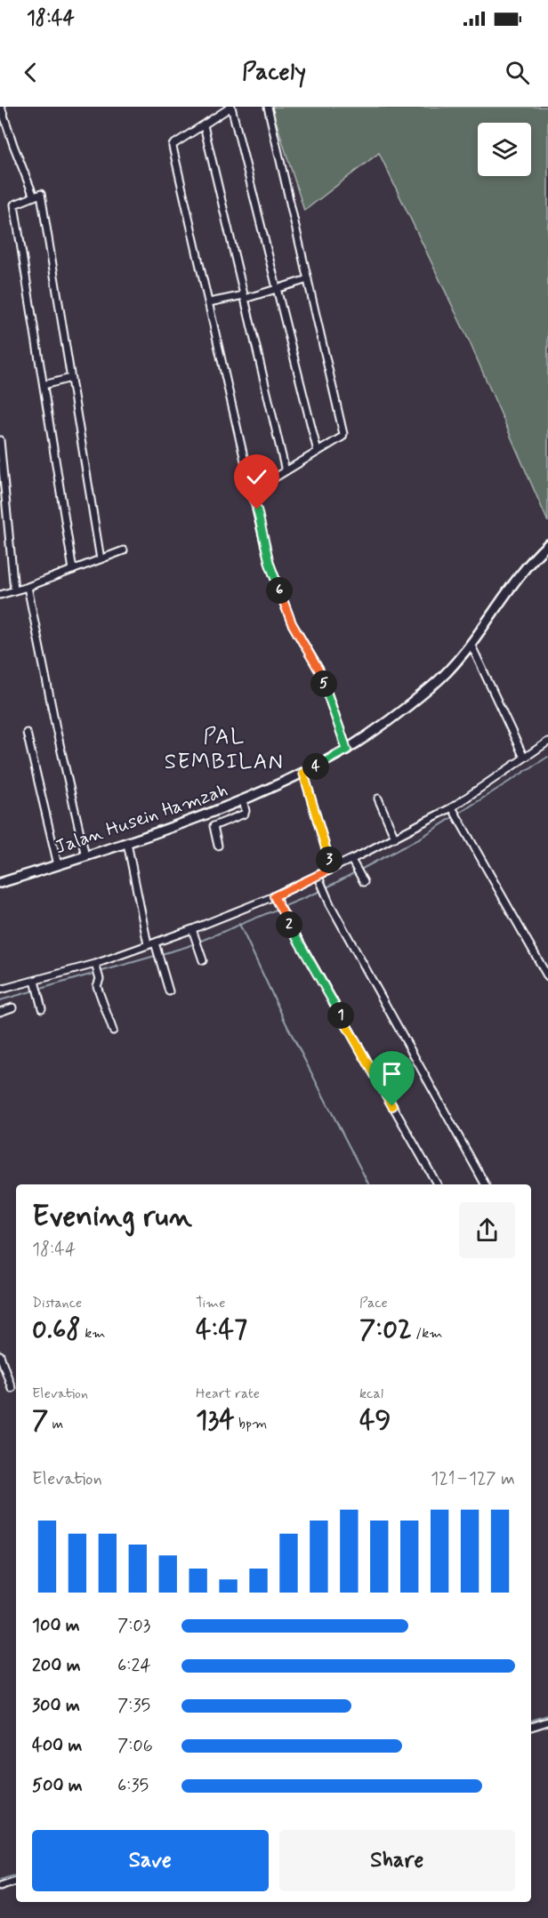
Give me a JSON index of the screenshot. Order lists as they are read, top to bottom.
{
  "streets": {
    "street": ["Jalan Husein Hamzah"]
  },
  "districts": ["PAL SEMBILAN"],
  "page": {
    "status": "18:44",
    "header": "Pacely",
    "pins": [
      "6",
      "5",
      "4",
      "3",
      "2",
      "1"
    ],
    "heading": ["Evening run", "18:44"],
    "stats": [
      ["Distance", "0.68 km"],
      ["Time", "4:47"],
      ["Pace", "7:02 /km"],
      ["Elevation", "7 m"],
      ["Heart rate", "134 bpm"],
      ["kcal", "49"]
    ],
    "chart": ["Elevation", "121–127 m"],
    "list": [
      {
        "name": "100 m",
        "note": "7:03"
      },
      {
        "name": "200 m",
        "note": "6:24"
      },
      {
        "name": "300 m",
        "note": "7:35"
      },
      {
        "name": "400 m",
        "note": "7:06"
      },
      {
        "name": "500 m",
        "note": "6:35"
      }
    ],
    "buttons": ["Save", "Share"]
  }
}
